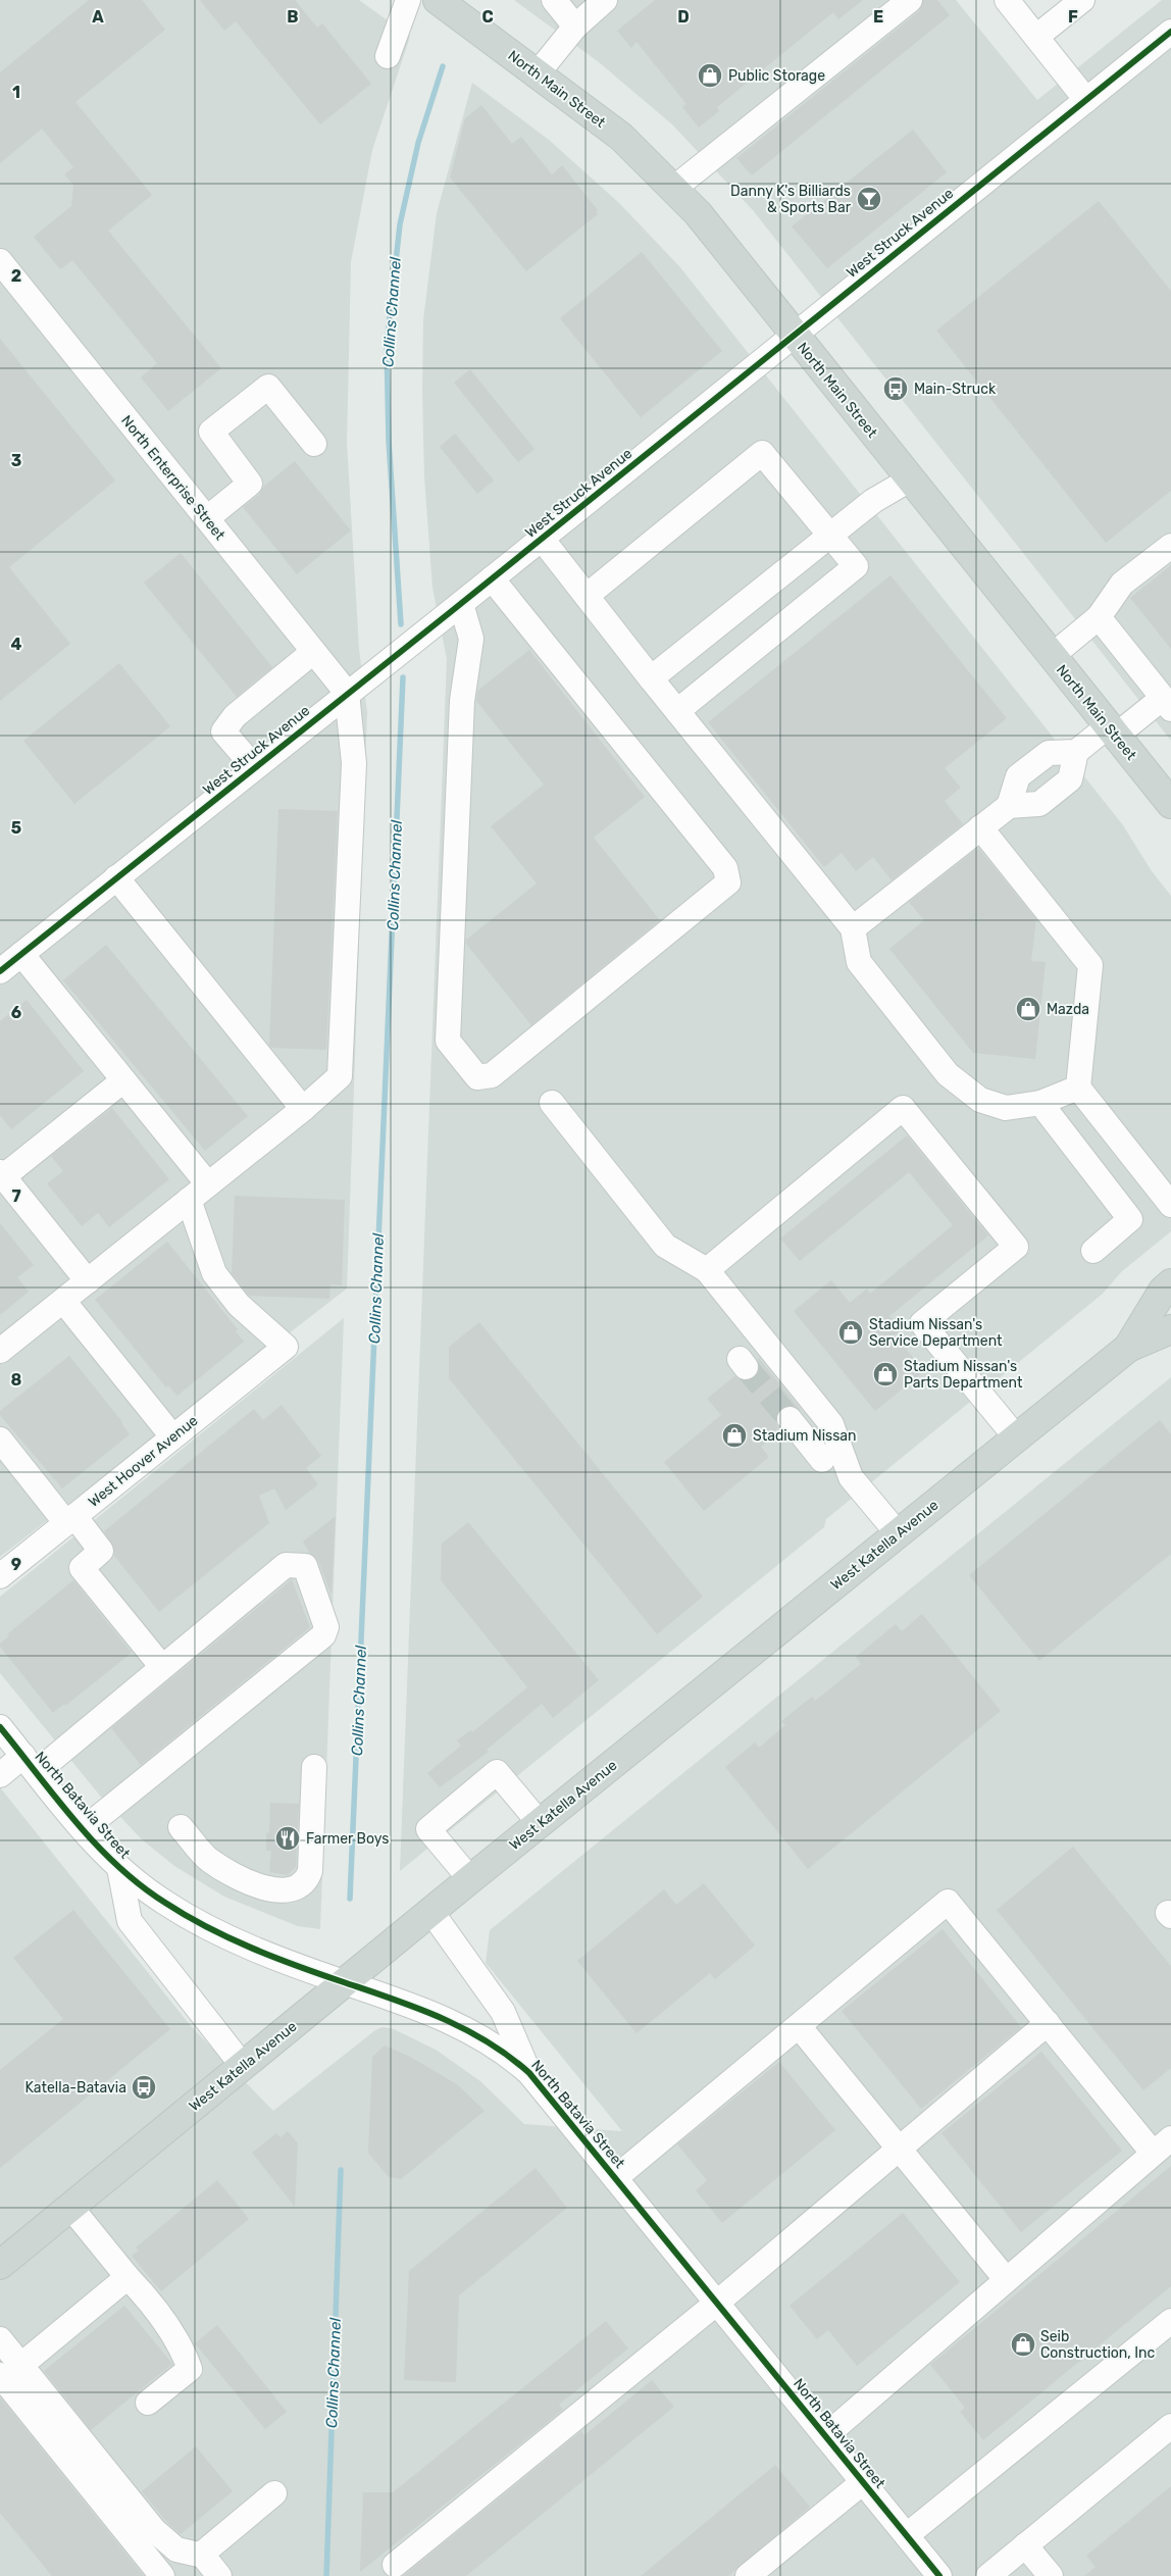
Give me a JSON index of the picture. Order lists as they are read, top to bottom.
{
  "streets": {
    "main road": ["North Main Street", "West Katella Avenue"],
    "street": [
      "West Struck Avenue",
      "North Enterprise Street",
      "West Hoover Avenue",
      "North Batavia Street"
    ]
  },
  "crossings": [
    ["North Main Street", "West Struck Avenue"],
    ["West Struck Avenue", "North Enterprise Street"],
    ["West Katella Avenue", "North Batavia Street"]
  ],
  "water": ["Collins Channel"],
  "places": {
    "shop": [
      "Public Storage",
      "Mazda",
      "Stadium Nissan's Service Department",
      "Stadium Nissan's Parts Department",
      "Stadium Nissan",
      "Seib Construction, Inc"
    ],
    "bar": ["Danny K's Billiards & Sports Bar"],
    "bus stop": ["Main-Struck", "Katella-Batavia"],
    "restaurant": ["Farmer Boys"]
  },
  "grid": {
    "columns": [
      "A",
      "B",
      "C",
      "D",
      "E",
      "F"
    ],
    "rows": [
      "1",
      "2",
      "3",
      "4",
      "5",
      "6",
      "7",
      "8",
      "9"
    ]
  }
}
